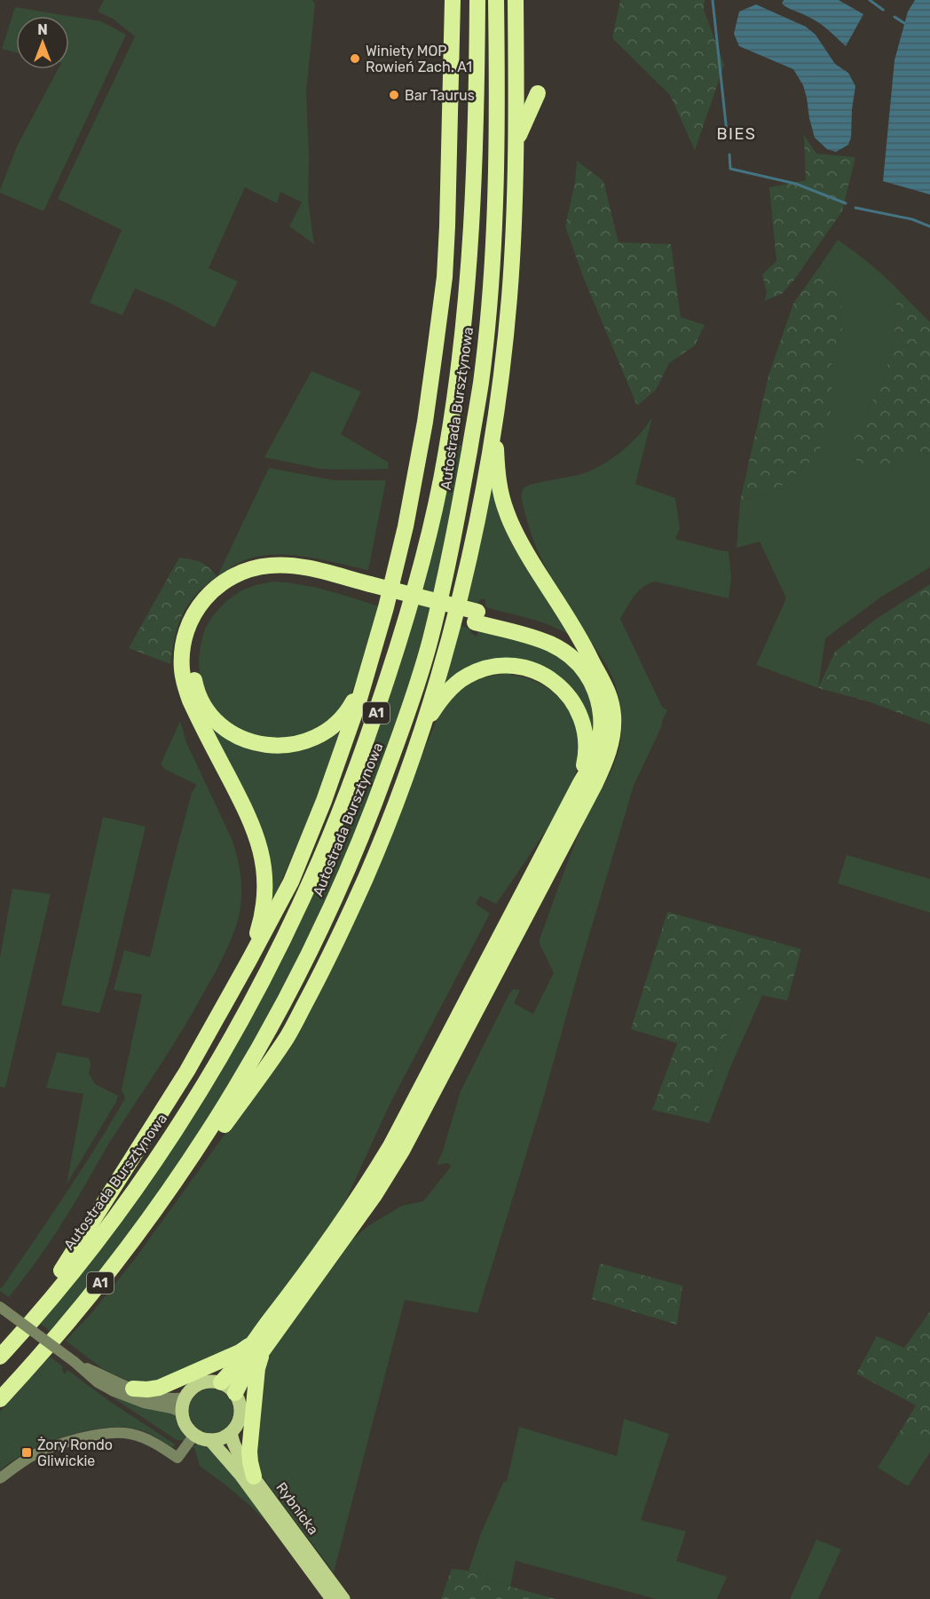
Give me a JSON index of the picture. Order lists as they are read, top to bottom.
{
  "streets": {
    "highway": ["Autostrada Bursztynowa", "A1"],
    "main road": ["Rybnicka"]
  },
  "districts": ["BIES"],
  "places": {
    "other": ["Winiety MOP Rowień Zach. A1", "Bar Taurus"],
    "transit": ["Żory Rondo Gliwickie"]
  },
  "north": "top"
}
